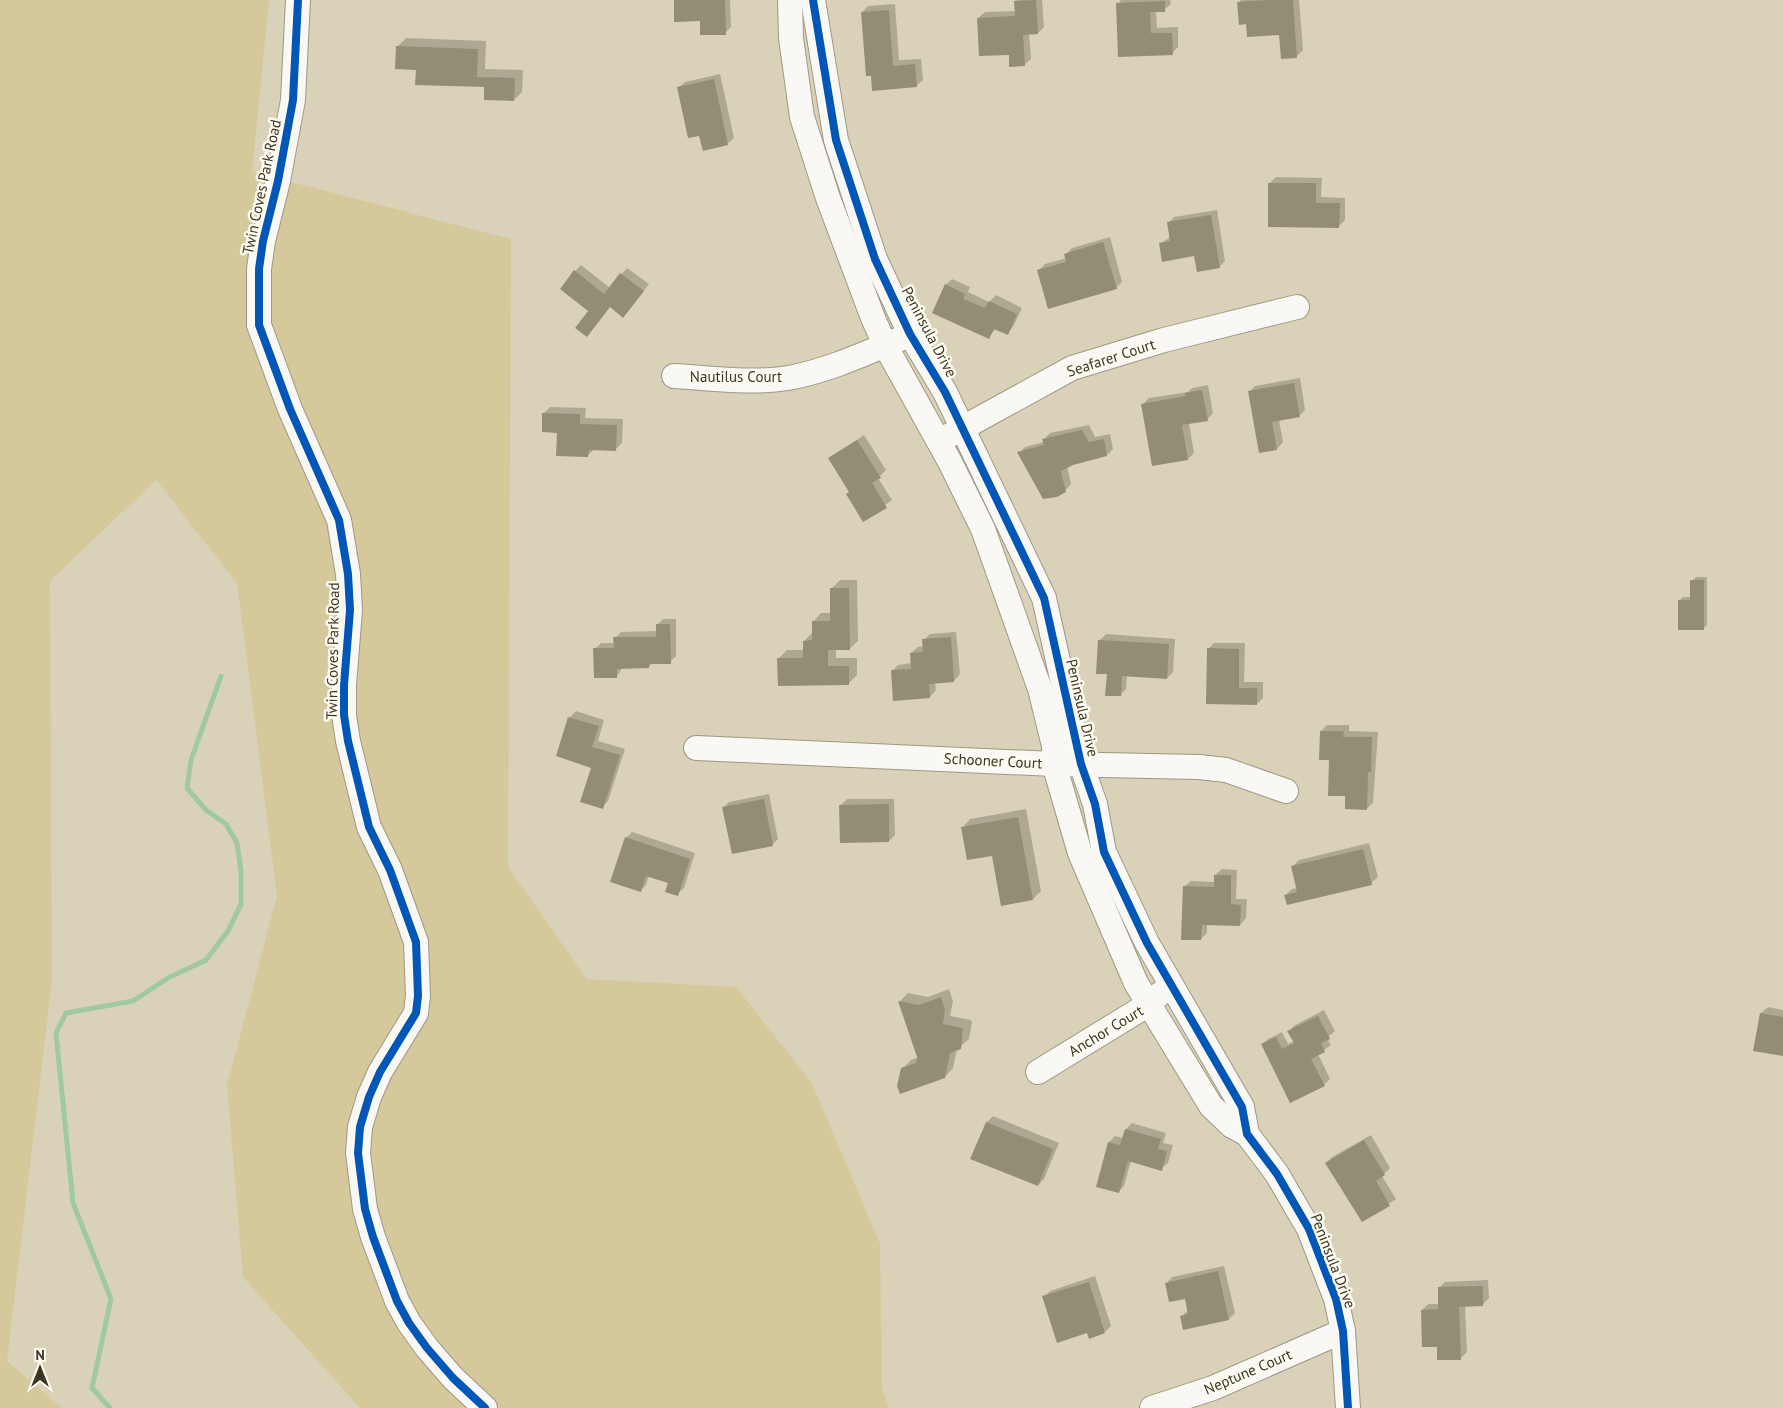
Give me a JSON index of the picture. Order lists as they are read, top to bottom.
{
  "streets": {
    "street": [
      "Twin Coves Park Road",
      "Peninsula Drive",
      "Seafarer Court",
      "Nautilus Court",
      "Schooner Court",
      "Anchor Court",
      "Neptune Court"
    ]
  },
  "crossings": [
    ["Peninsula Drive", "Seafarer Court"],
    ["Peninsula Drive", "Nautilus Court"],
    ["Peninsula Drive", "Schooner Court"],
    ["Peninsula Drive", "Anchor Court"],
    ["Peninsula Drive", "Neptune Court"]
  ],
  "north": "top"
}
